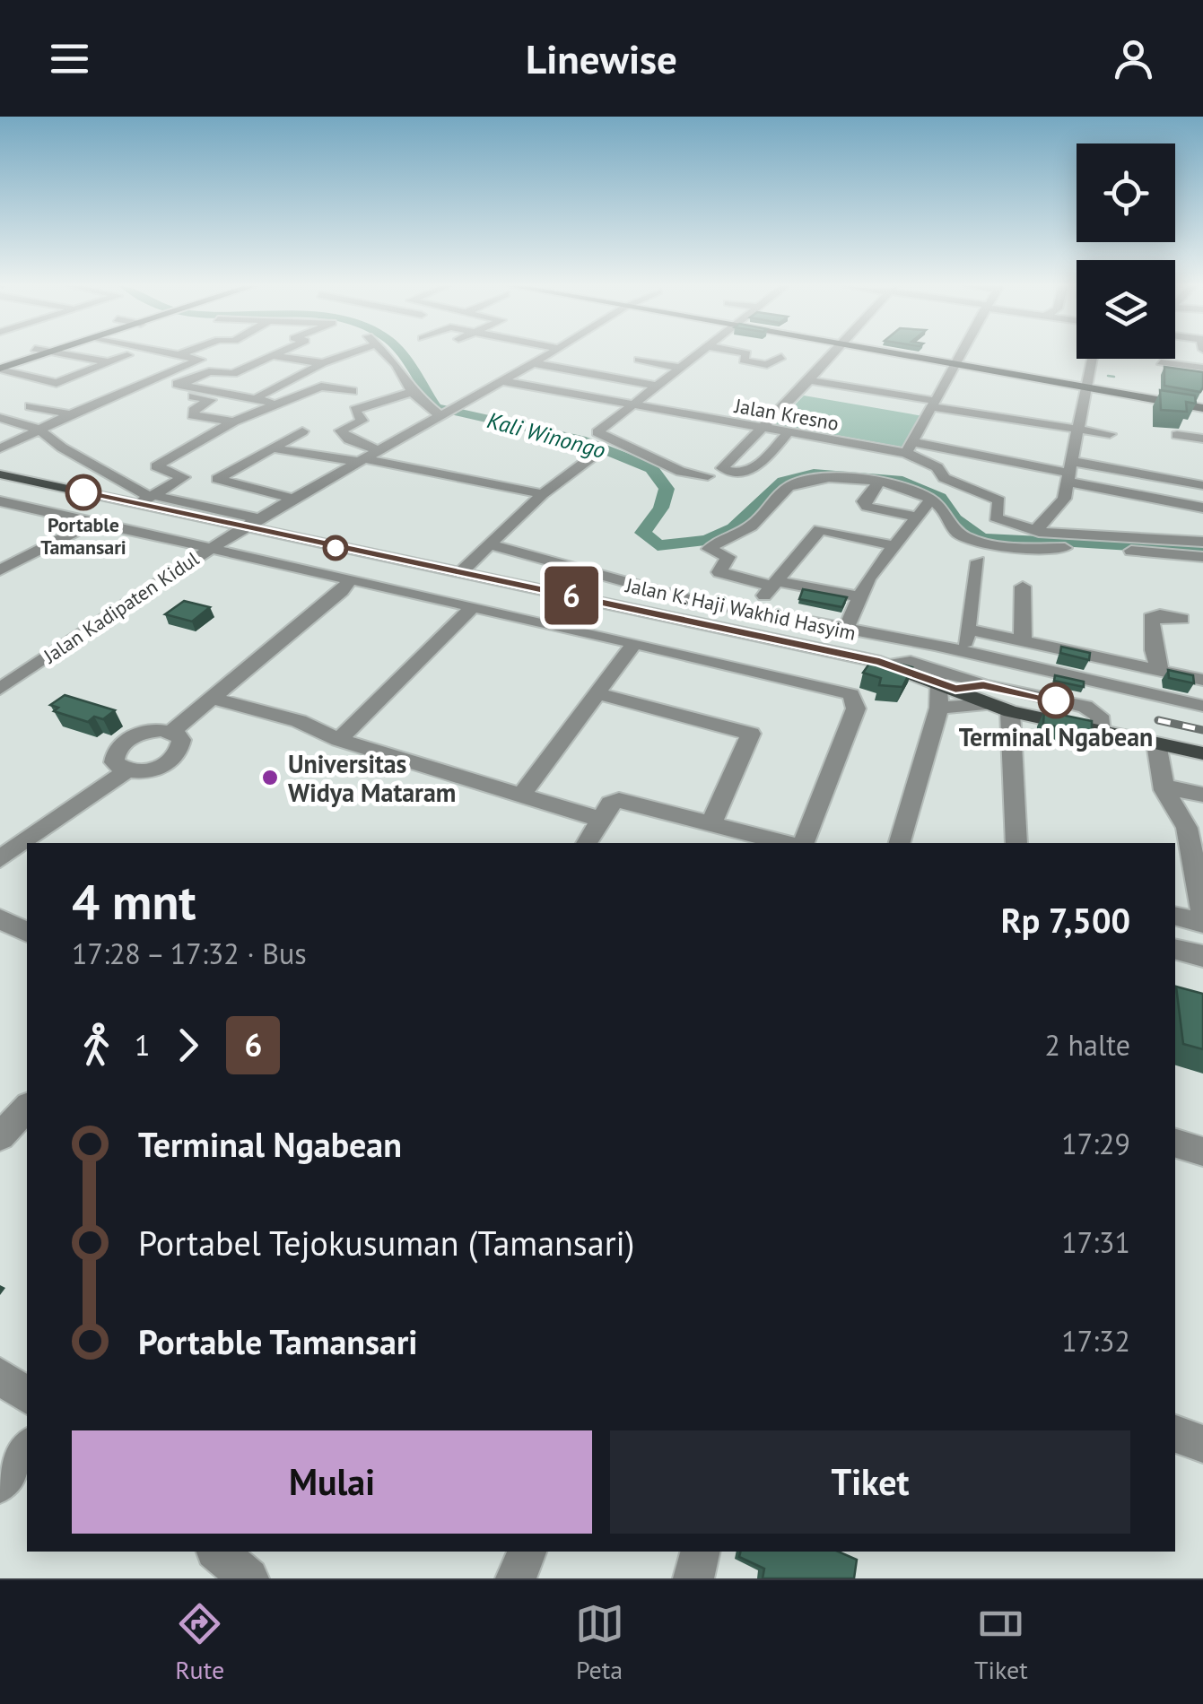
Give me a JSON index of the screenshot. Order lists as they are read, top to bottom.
{
  "streets": {
    "main road": ["Jalan K. Haji Wakhid Hasyim"],
    "street": ["Jalan Kresno", "Jalan Kadipaten Kidul"]
  },
  "crossings": [
    ["Jalan Kresno", "Jalan Kadipaten Kidul"],
    ["Jalan Kadipaten Kidul", "Jalan K. Haji Wakhid Hasyim"]
  ],
  "water": ["Kali Winongo"],
  "places": ["Portable Tamansari", "Terminal Ngabean", "Universitas Widya Mataram"],
  "lines": ["bus line 6"],
  "page": {
    "header": "Linewise",
    "on_map": "6",
    "heading": ["4 mnt", "17:28 – 17:32 · Bus", "Rp 7,500"],
    "legs": ["1", "6", "2 halte"],
    "list": [
      {
        "name": "Terminal Ngabean",
        "value": "17:29"
      },
      {
        "name": "Portabel Tejokusuman (Tamansari)",
        "value": "17:31"
      },
      {
        "name": "Portable Tamansari",
        "value": "17:32"
      }
    ],
    "buttons": ["Mulai", "Tiket"],
    "tabs": ["Rute", "Peta", "Tiket"]
  }
}
